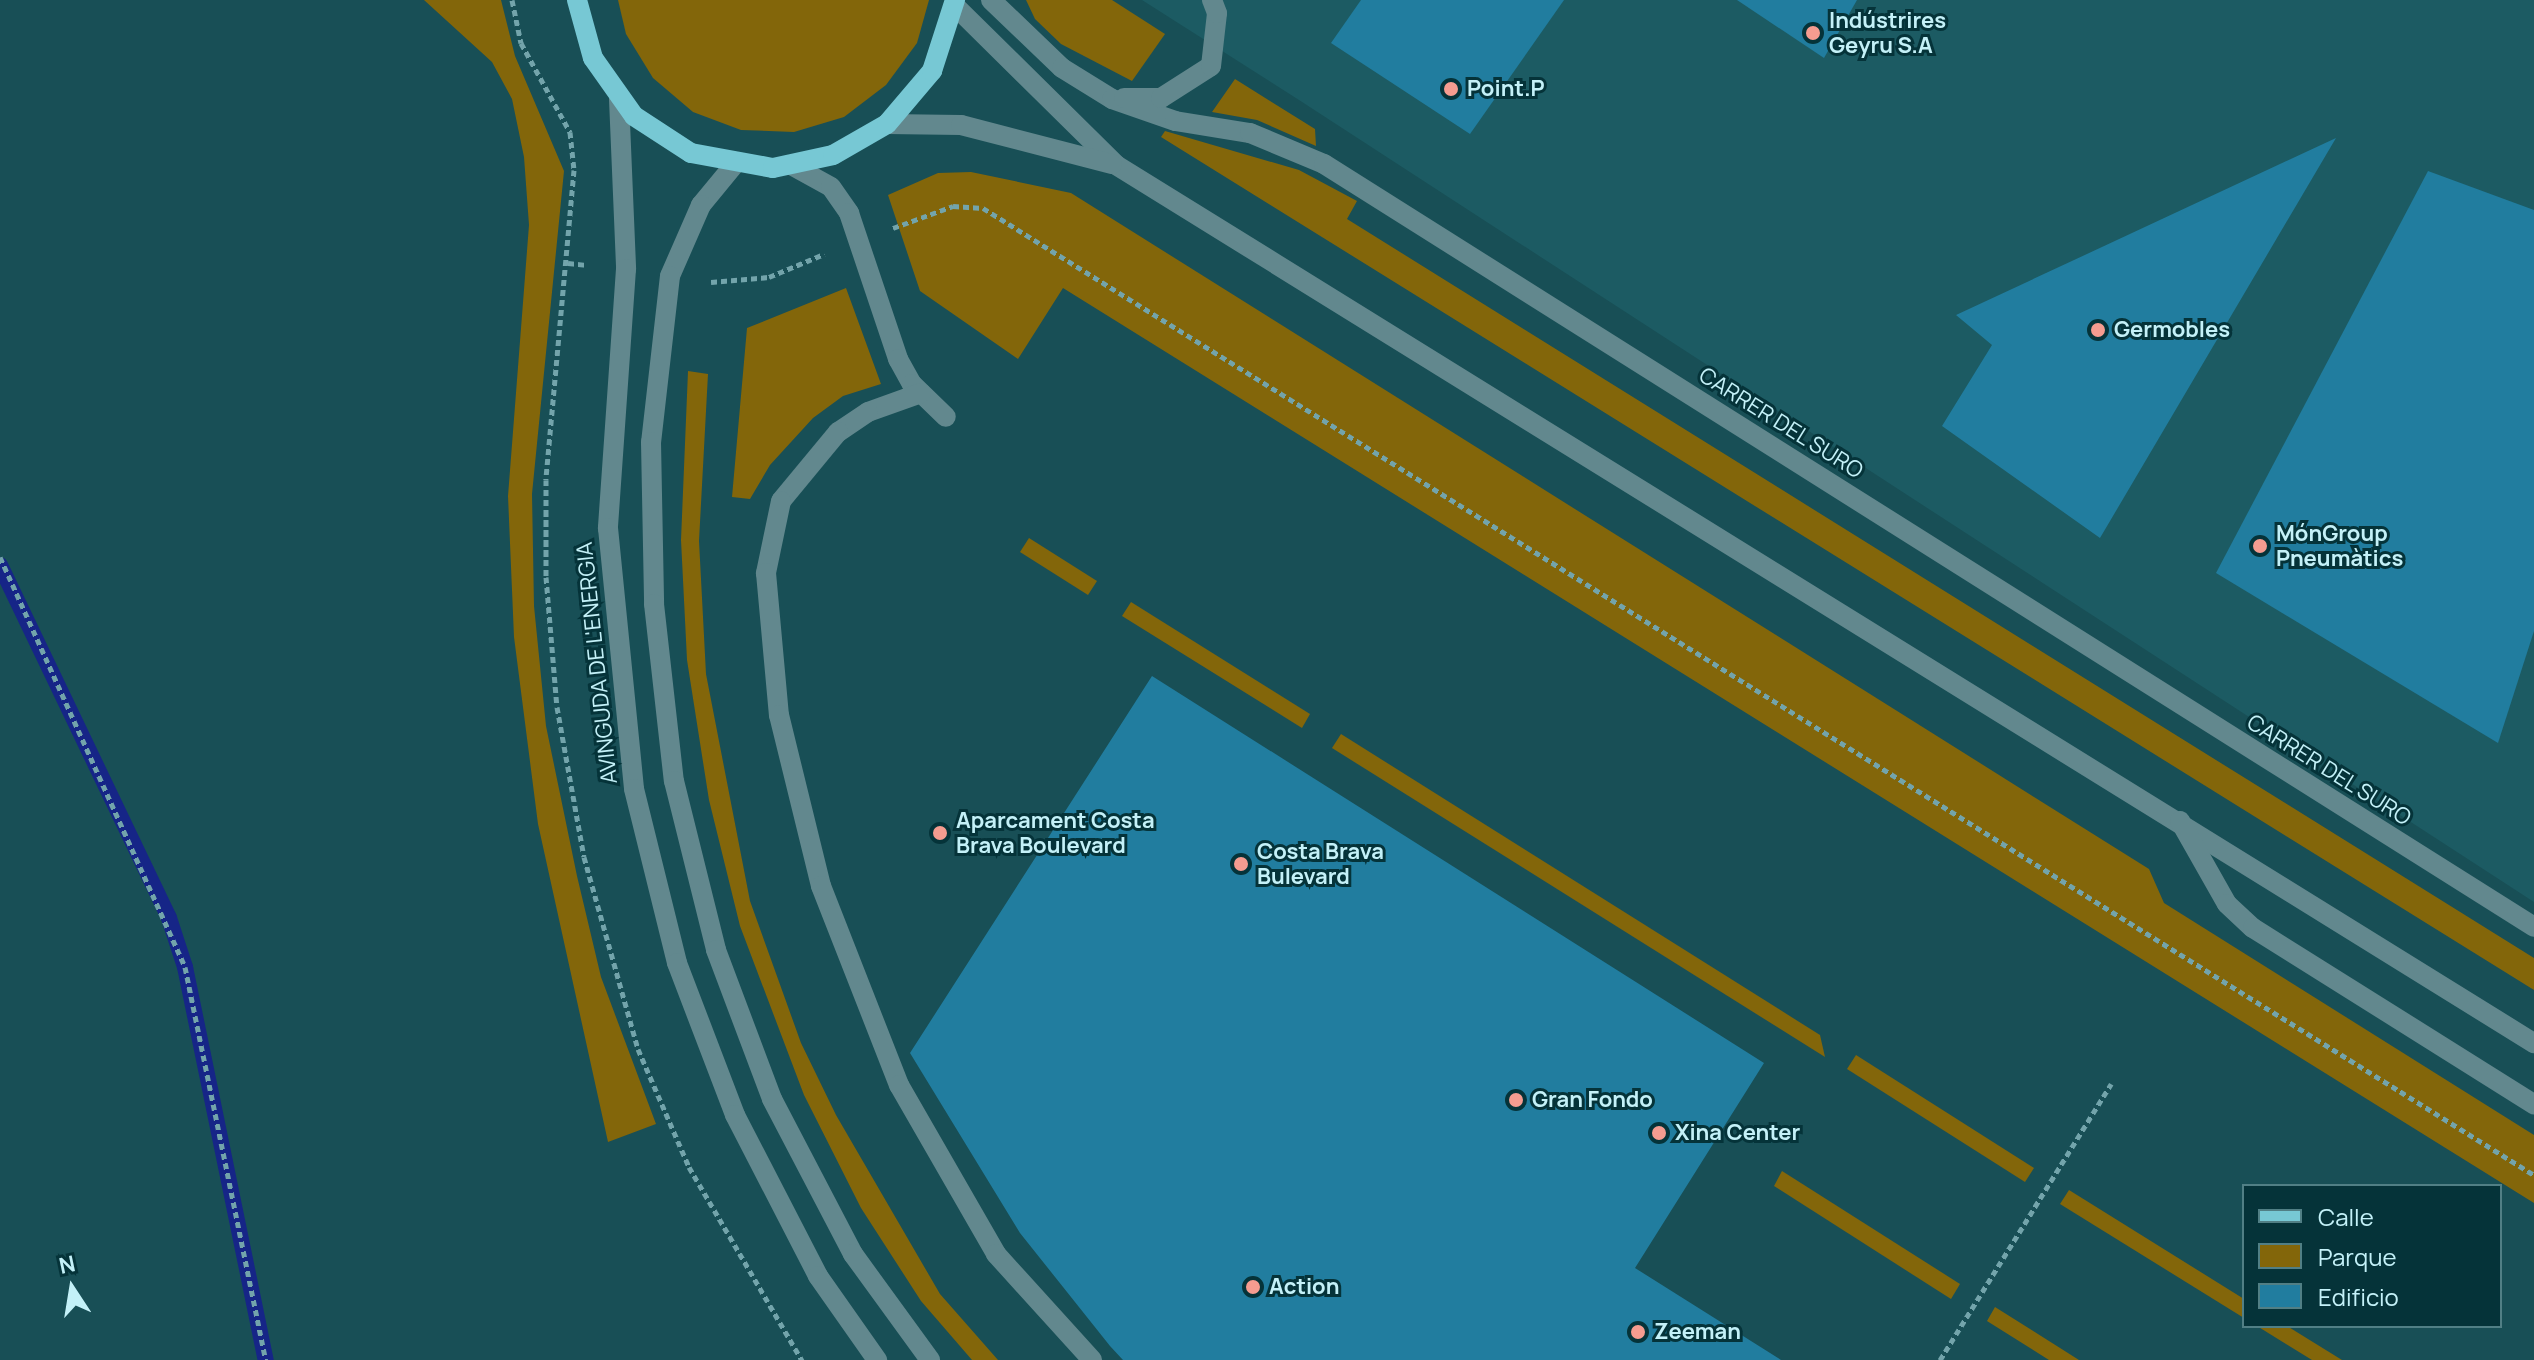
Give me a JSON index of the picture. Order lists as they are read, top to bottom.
{
  "streets": {
    "street": ["CARRER DEL SURO", "AVINGUDA DE L'ENERGIA"]
  },
  "places": [
    "Indústrires Geyru S.A",
    "Point.P",
    "Germobles",
    "MónGroup Pneumàtics",
    "Aparcament Costa Brava Boulevard",
    "Costa Brava Bulevard",
    "Gran Fondo",
    "Xina Center",
    "Action",
    "Zeeman"
  ],
  "legend": ["Calle", "Parque", "Edificio"],
  "north": "top"
}
